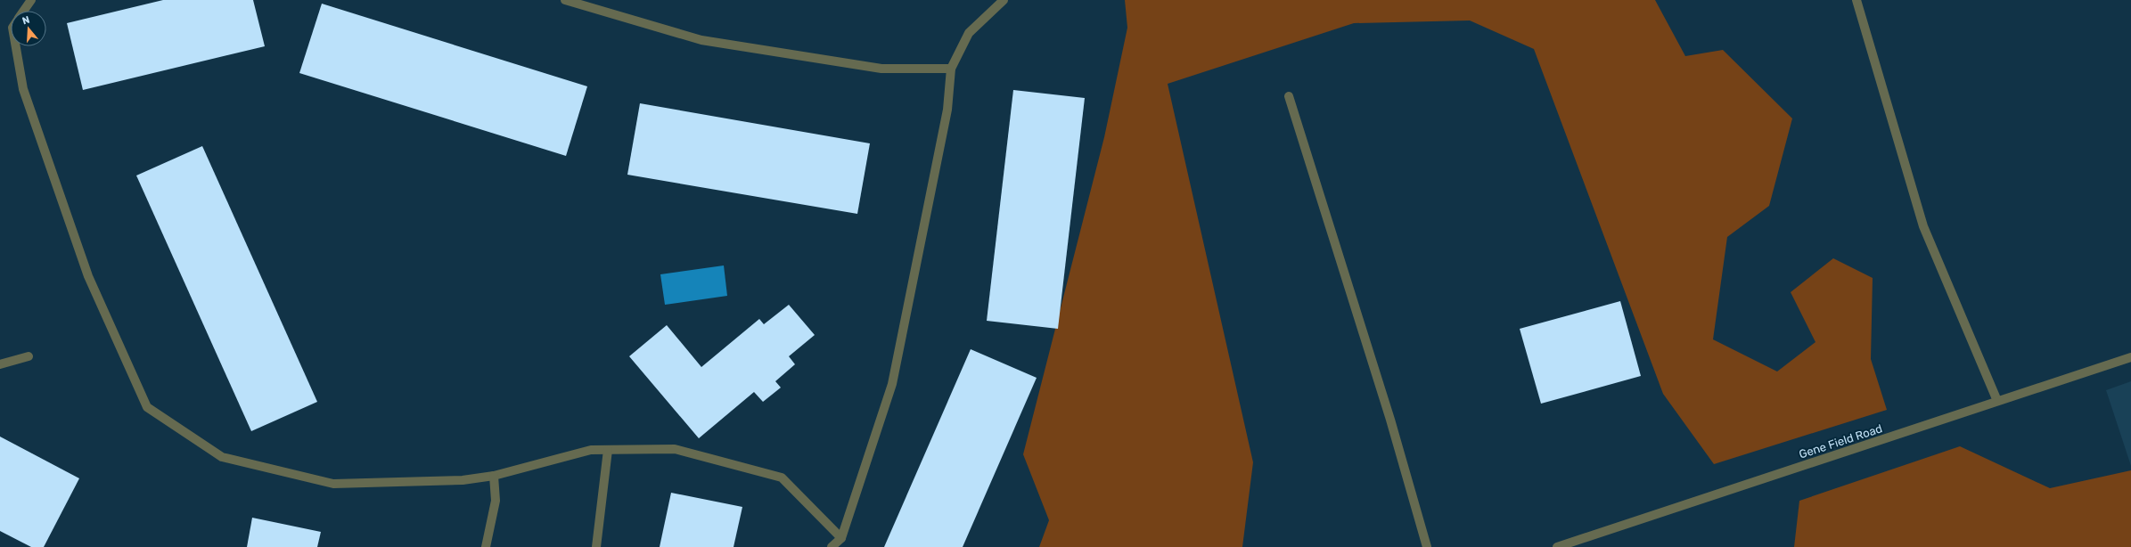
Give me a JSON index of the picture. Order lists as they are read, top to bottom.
{
  "streets": {
    "street": ["Gene Field Road"]
  },
  "north": "top"
}
